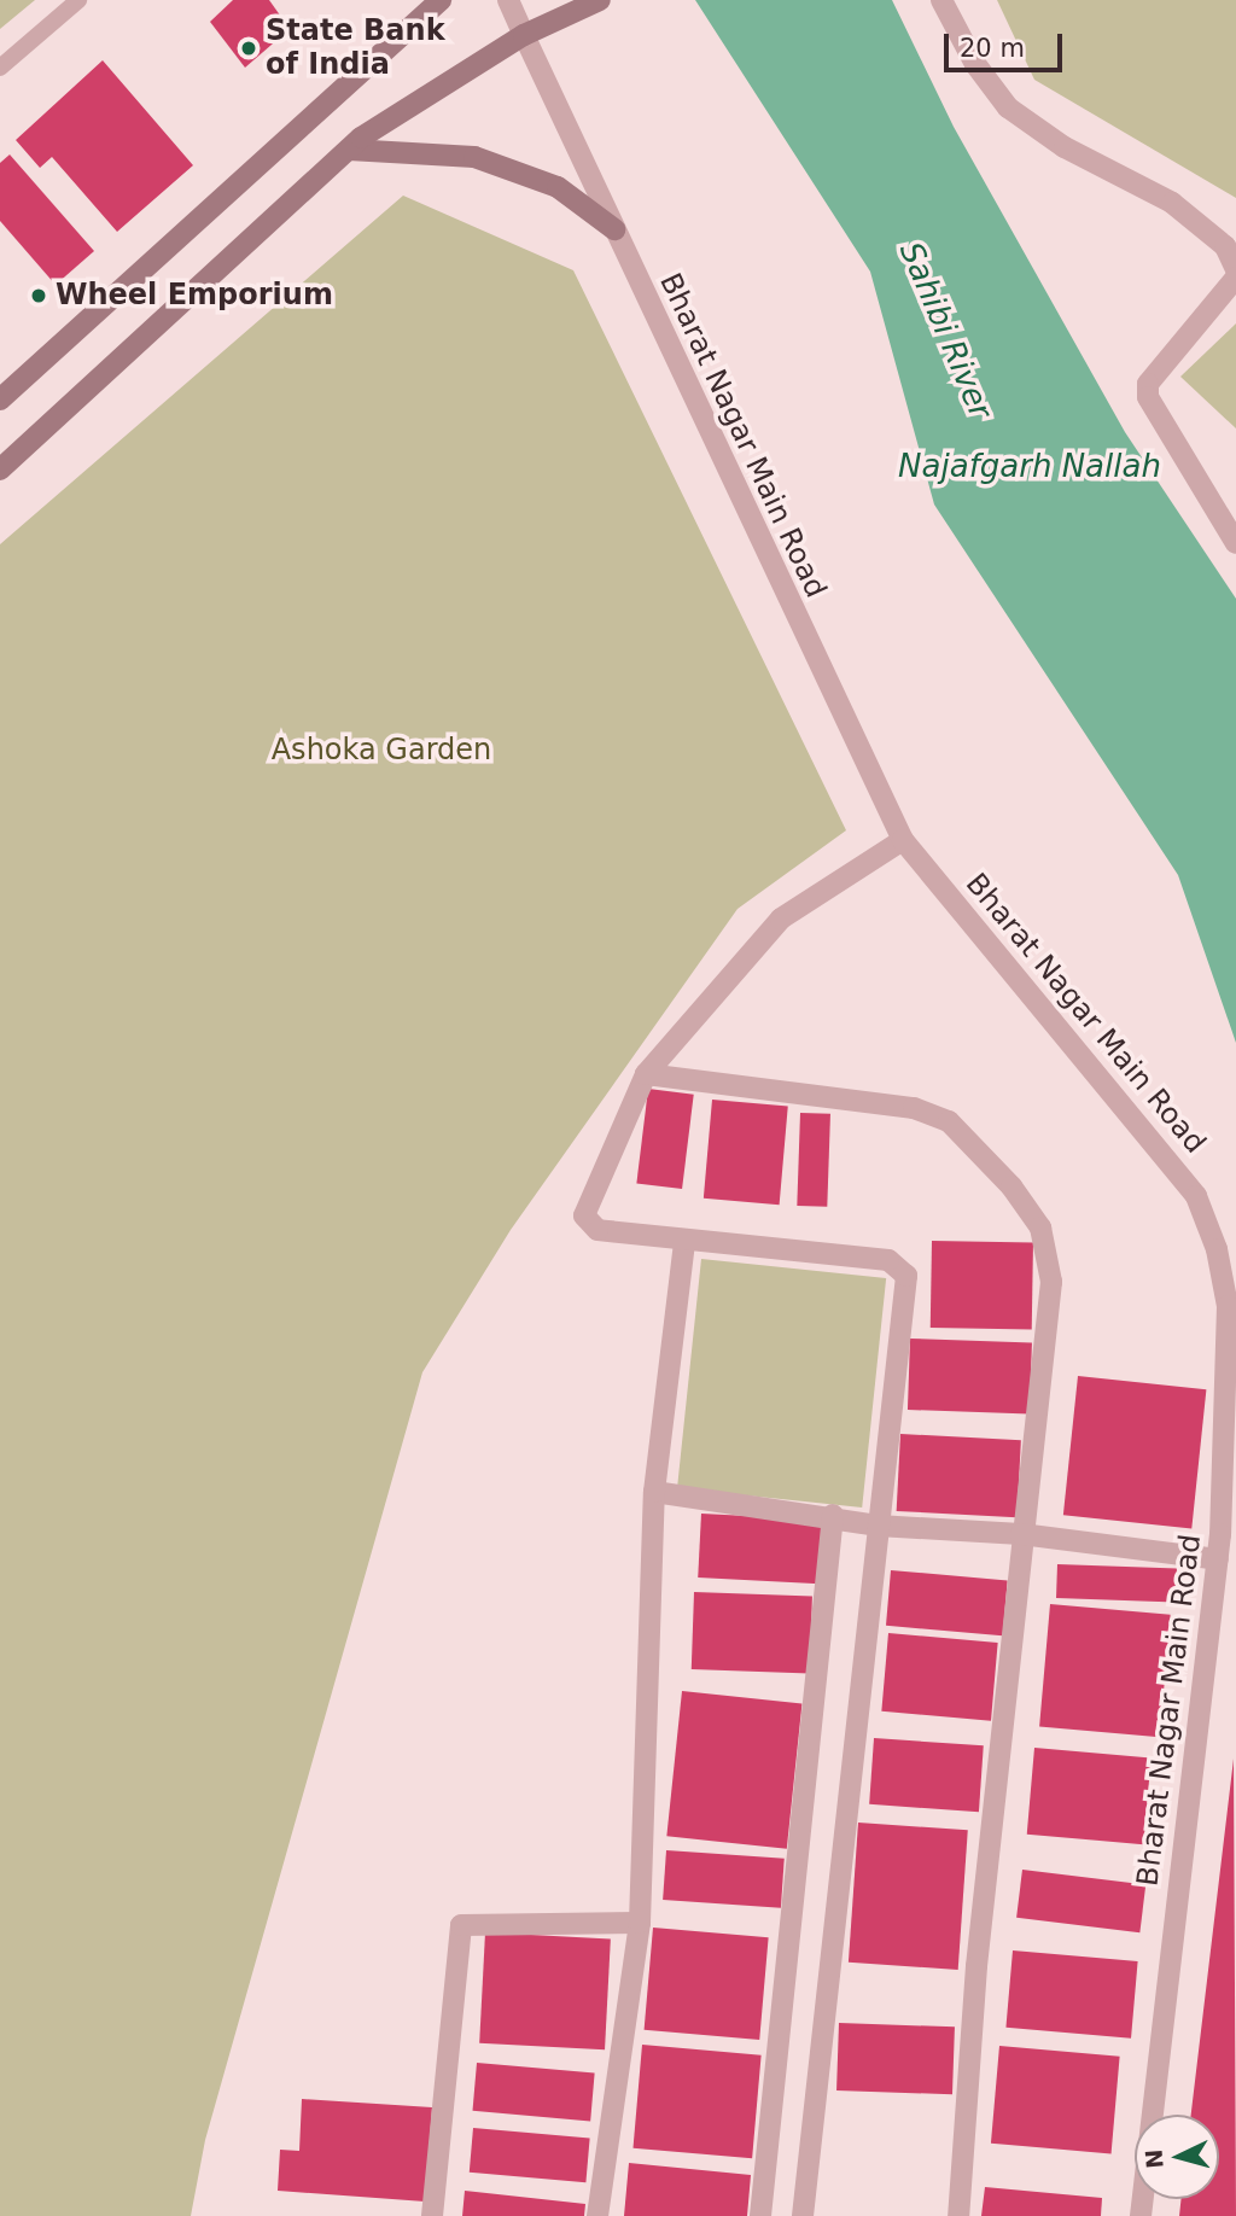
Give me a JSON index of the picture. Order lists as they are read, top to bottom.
{
  "streets": {
    "street": ["Bharat Nagar Main Road"]
  },
  "water": ["Sahibi River", "Najafgarh Nallah"],
  "parks": ["Ashoka Garden"],
  "places": ["State Bank of India", "Wheel Emporium"],
  "scale_bar": "20 m",
  "north": "left"
}
